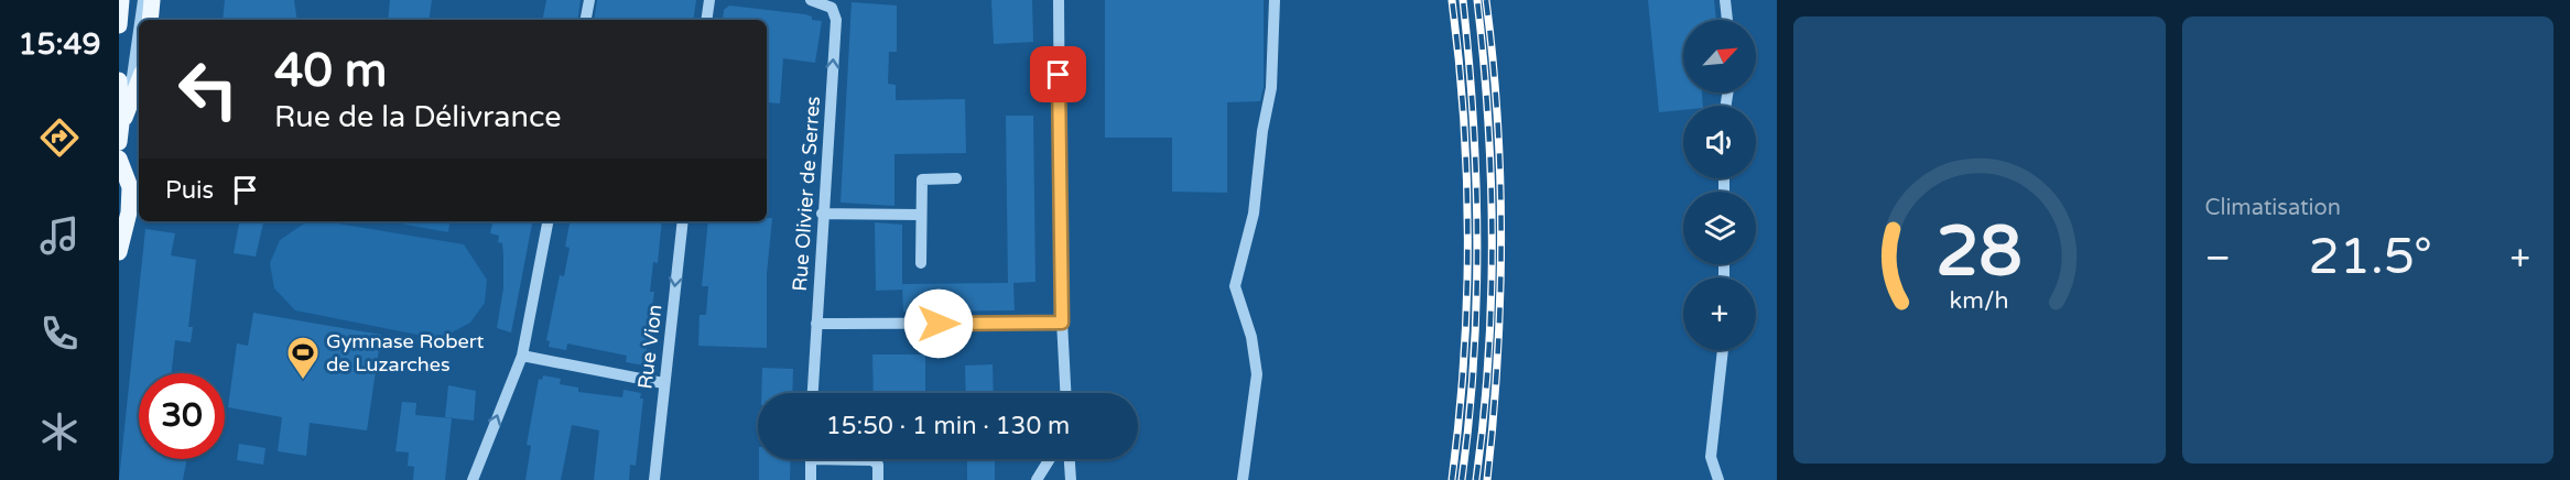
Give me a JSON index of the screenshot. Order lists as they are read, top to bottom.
{
  "streets": {
    "street": ["Rue Olivier de Serres", "Rue Vion"]
  },
  "one_way": ["Rue Olivier de Serres", "Rue Vion"],
  "places": {
    "sports": ["Gymnase Robert de Luzarches"]
  },
  "north": "top right",
  "page": {
    "tabs": "15:49",
    "tile": "Climatisation",
    "map_buttons": "+",
    "turn": ["40 m", "Rue de la Délivrance"],
    "then": "Puis",
    "heat": ["−", "21.5°", "+"],
    "limit": "30",
    "trip": "15:50 · 1 min · 130 m",
    "gauge": ["28", "km/h"]
  }
}
